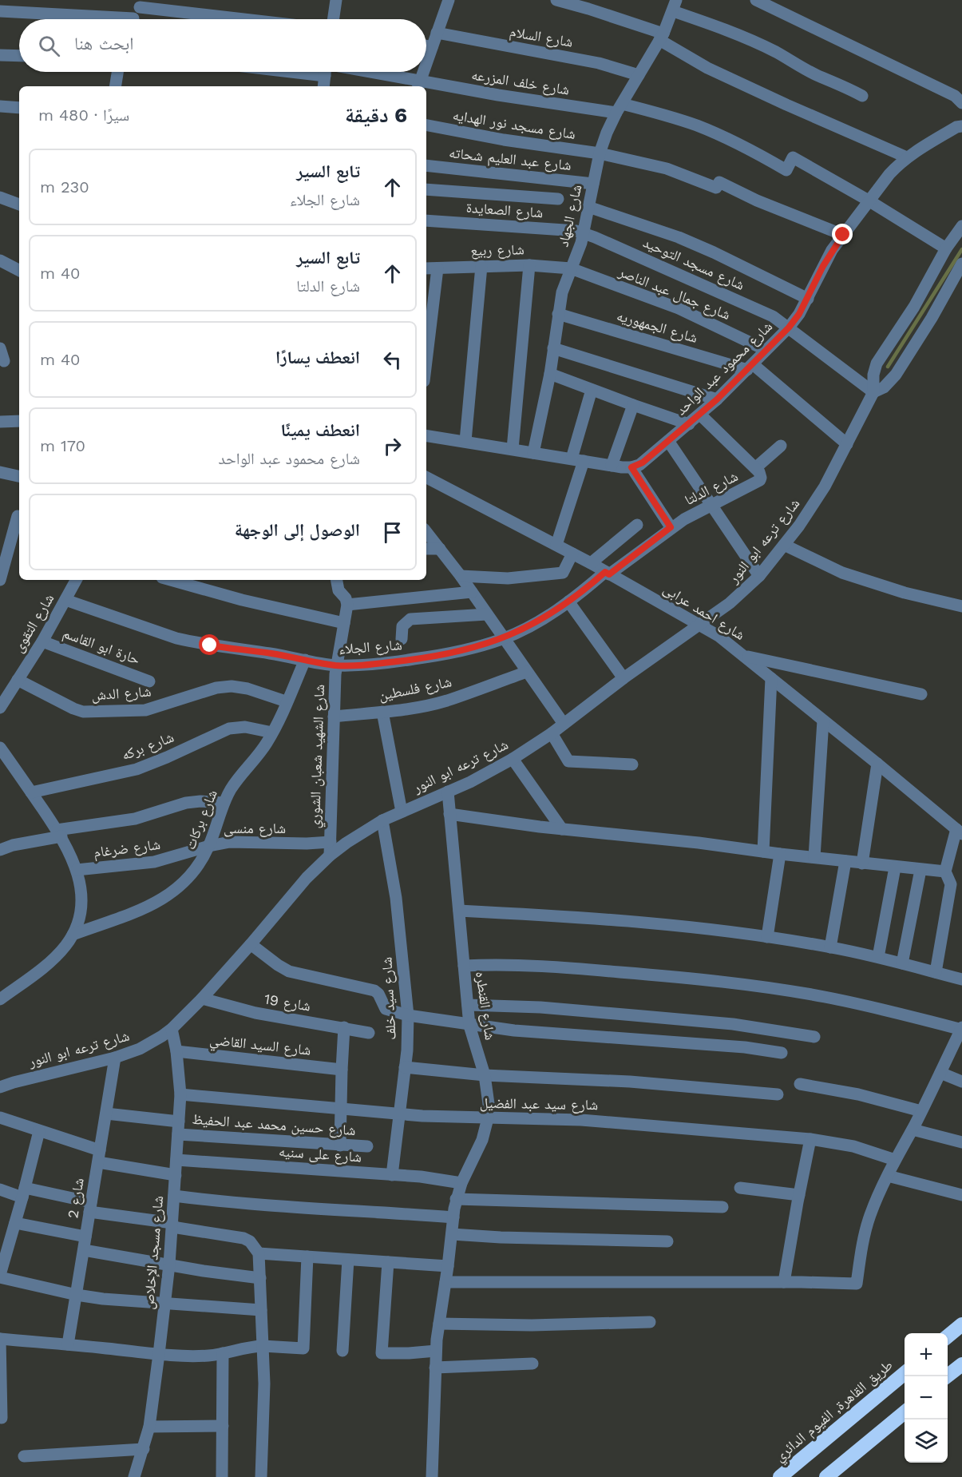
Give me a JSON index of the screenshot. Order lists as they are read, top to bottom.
{
  "streets": {
    "highway": ["طريق القاهرة, الفيوم الدائري"],
    "street": [
      "شارع السلام",
      "شارع خلف المزرعه",
      "شارع مسجد نور الهدايه",
      "شارع عبد العليم شحاته",
      "شارع الصعايدة",
      "شارع الجهاد",
      "شارع ربيع",
      "شارع مسجد التوحيد",
      "شارع جمال عبد الناصر",
      "شارع الجمهوريه",
      "شارع محمود عبد الواحد",
      "شارع الدلتا",
      "شارع ترعه ابو النور",
      "شارع احمد عرابى",
      "شارع التقوى",
      "حارة ابو القاسم",
      "شارع الجلاء",
      "شارع فلسطين",
      "شارع الدش",
      "شارع بركه",
      "شارع الشهيد شعبان الشوري",
      "شارع بركات",
      "شارع منسى",
      "شارع ضرغام",
      "شارع سيد خلف",
      "شارع 19",
      "شارع القنطره",
      "شارع السيد القاضي",
      "شارع سيد عبد الفضيل",
      "شارع حسين محمد عبد الحفيظ",
      "شارع على سنيه",
      "شارع 2",
      "شارع مسجد الإخلاص"
    ]
  },
  "crossings": [
    ["شارع السلام", "شارع الجهاد"],
    ["شارع خلف المزرعه", "شارع الجهاد"],
    ["شارع خلف المزرعه", "شارع محمود عبد الواحد"],
    ["شارع مسجد نور الهدايه", "شارع الجهاد"],
    ["شارع مسجد نور الهدايه", "شارع محمود عبد الواحد"],
    ["شارع عبد العليم شحاته", "شارع الجهاد"],
    ["شارع الصعايدة", "شارع الجهاد"],
    ["شارع الصعايدة", "شارع مسجد التوحيد"],
    ["شارع الجهاد", "شارع ربيع"],
    ["شارع الجهاد", "شارع مسجد التوحيد"],
    ["شارع الجهاد", "شارع جمال عبد الناصر"],
    ["شارع الجهاد", "شارع الجمهوريه"],
    ["شارع ربيع", "شارع جمال عبد الناصر"],
    ["شارع مسجد التوحيد", "شارع محمود عبد الواحد"],
    ["شارع مسجد التوحيد", "شارع ترعه ابو النور"],
    ["شارع جمال عبد الناصر", "شارع محمود عبد الواحد"],
    ["شارع الجمهوريه", "شارع محمود عبد الواحد"],
    ["شارع الدلتا", "شارع احمد عرابى"],
    ["شارع الدلتا", "شارع الجلاء"],
    ["شارع ترعه ابو النور", "شارع احمد عرابى"],
    ["شارع ترعه ابو النور", "شارع الشهيد شعبان الشوري"],
    ["شارع ترعه ابو النور", "شارع سيد خلف"],
    ["شارع ترعه ابو النور", "شارع 19"],
    ["شارع ترعه ابو النور", "شارع القنطره"],
    ["شارع ترعه ابو النور", "شارع 2"],
    ["شارع ترعه ابو النور", "شارع مسجد الإخلاص"],
    ["شارع احمد عرابى", "شارع الجلاء"],
    ["شارع التقوى", "حارة ابو القاسم"],
    ["شارع التقوى", "شارع الجلاء"],
    ["شارع التقوى", "شارع الدش"],
    ["شارع الجلاء", "شارع الشهيد شعبان الشوري"],
    ["شارع الجلاء", "شارع بركات"],
    ["شارع فلسطين", "شارع الشهيد شعبان الشوري"],
    ["شارع الدش", "شارع بركات"],
    ["شارع بركه", "شارع بركات"],
    ["شارع الشهيد شعبان الشوري", "شارع منسى"],
    ["شارع بركات", "شارع منسى"],
    ["شارع بركات", "شارع ضرغام"],
    ["شارع منسى", "شارع ضرغام"],
    ["شارع سيد خلف", "شارع سيد عبد الفضيل"],
    ["شارع سيد خلف", "شارع على سنيه"],
    ["شارع القنطره", "شارع سيد عبد الفضيل"],
    ["شارع القنطره", "شارع على سنيه"],
    ["شارع السيد القاضي", "شارع مسجد الإخلاص"],
    ["شارع سيد عبد الفضيل", "شارع مسجد الإخلاص"],
    ["شارع حسين محمد عبد الحفيظ", "شارع 2"],
    ["شارع حسين محمد عبد الحفيظ", "شارع مسجد الإخلاص"],
    ["شارع على سنيه", "شارع مسجد الإخلاص"]
  ],
  "page": {
    "search": "ابحث هنا",
    "heading": ["6 دقيقة", "سيرًا · 480 m"],
    "list": [
      ["تابع السير", "شارع الجلاء", "230 m"],
      ["تابع السير", "شارع الدلتا", "40 m"],
      ["انعطف يسارًا", "40 m"],
      ["انعطف يمينًا", "شارع محمود عبد الواحد", "170 m"],
      "الوصول إلى الوجهة"
    ],
    "map_buttons": ["+", "−"]
  }
}
